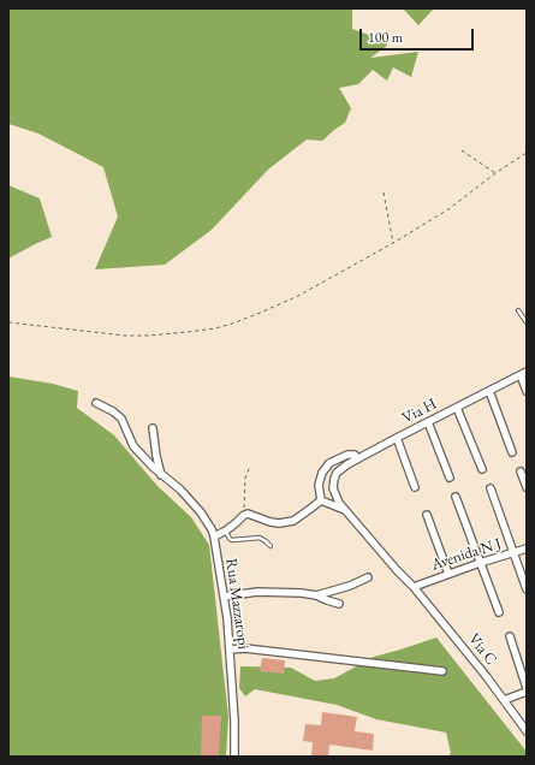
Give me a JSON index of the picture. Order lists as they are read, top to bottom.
{
  "streets": {
    "street": [
      "Via H",
      "Avenida N J",
      "Rua Mazzaropi",
      "Via C"
    ]
  },
  "crossings": [
    ["Via H", "Via C"],
    ["Avenida N J", "Via C"]
  ],
  "scale_bar": "100 m"
}
